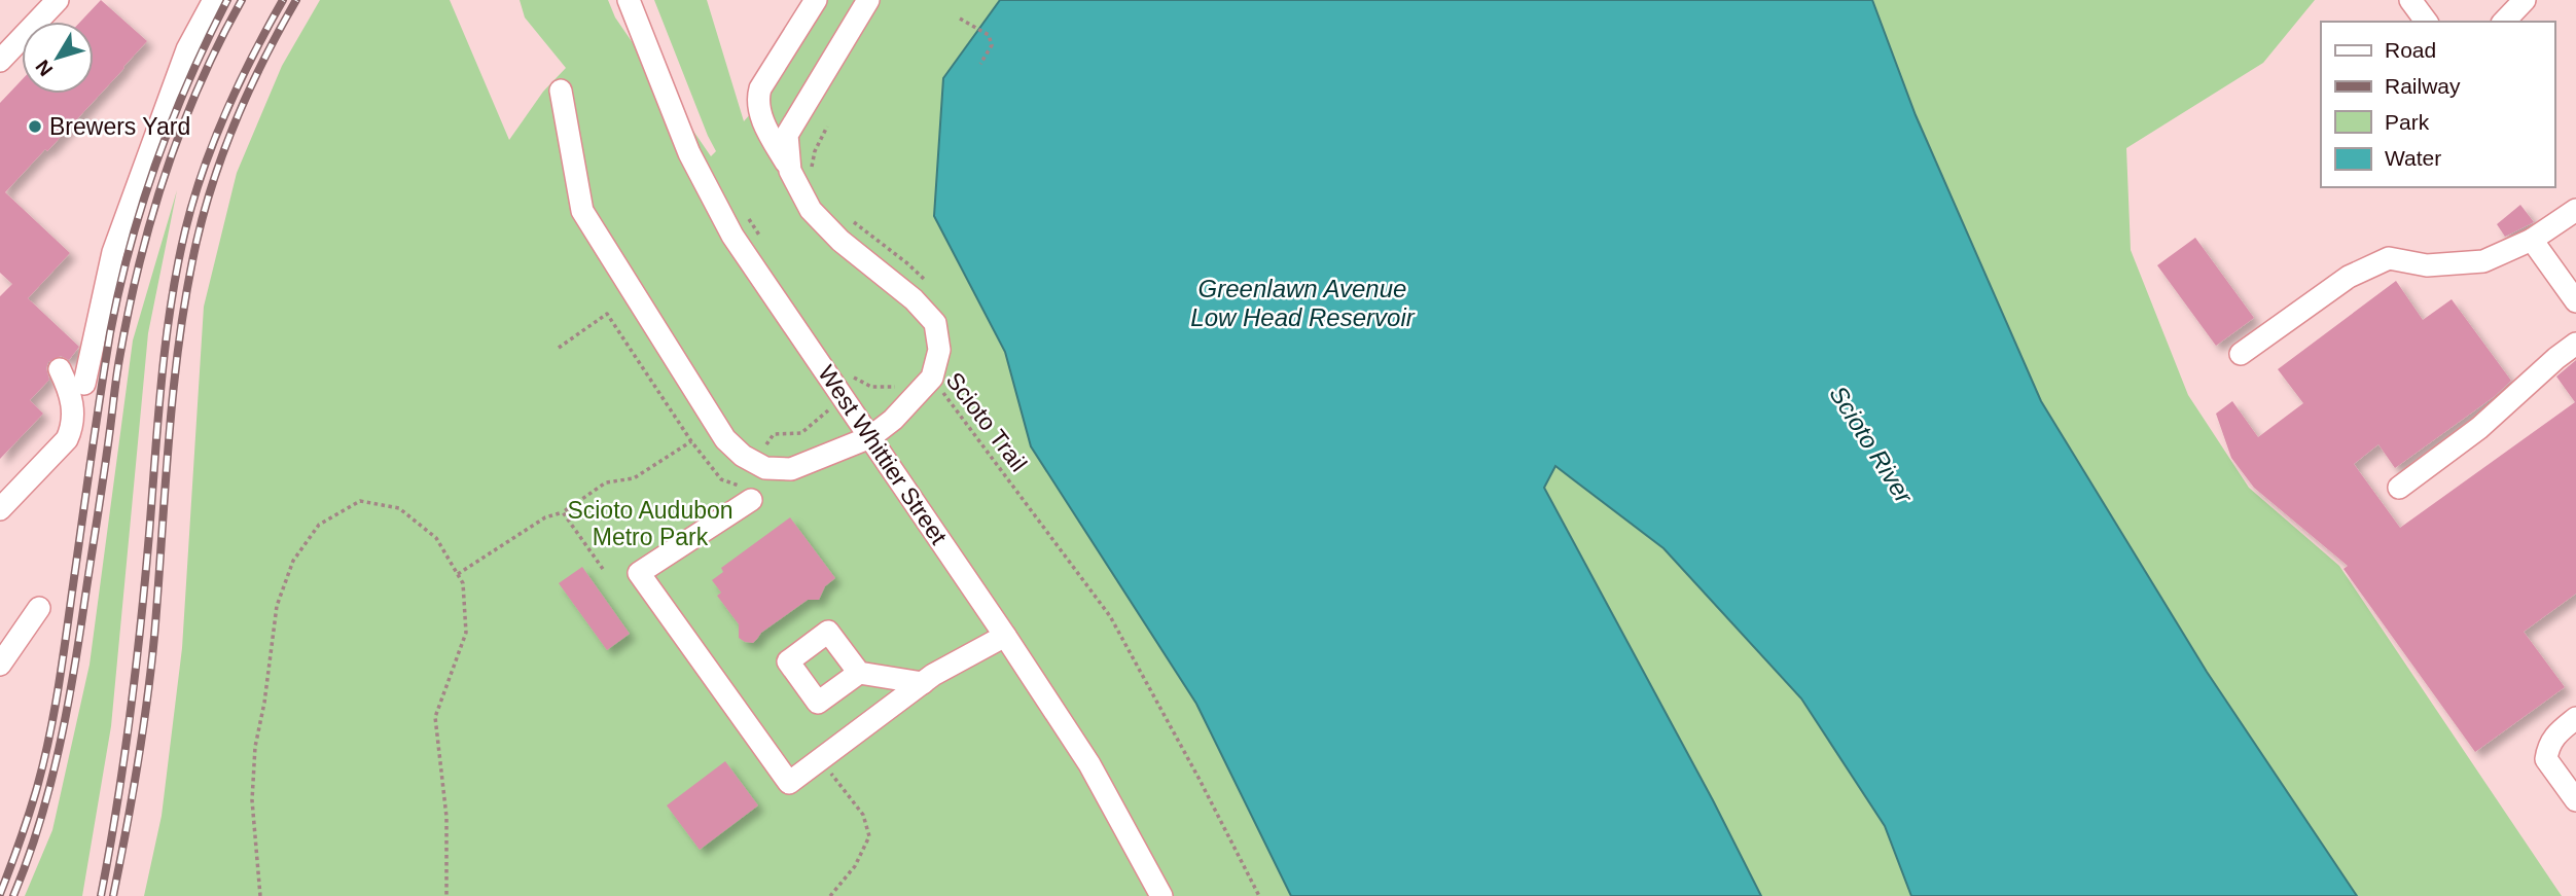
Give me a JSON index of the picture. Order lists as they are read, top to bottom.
{
  "streets": {
    "street": ["West Whittier Street"],
    "path": ["Scioto Trail"]
  },
  "water": ["Greenlawn Avenue Low Head Reservoir", "Scioto River"],
  "parks": ["Scioto Audubon Metro Park"],
  "places": ["Brewers Yard"],
  "legend": [
    "Road",
    "Railway",
    "Park",
    "Water"
  ],
  "north": "bottom left"
}
